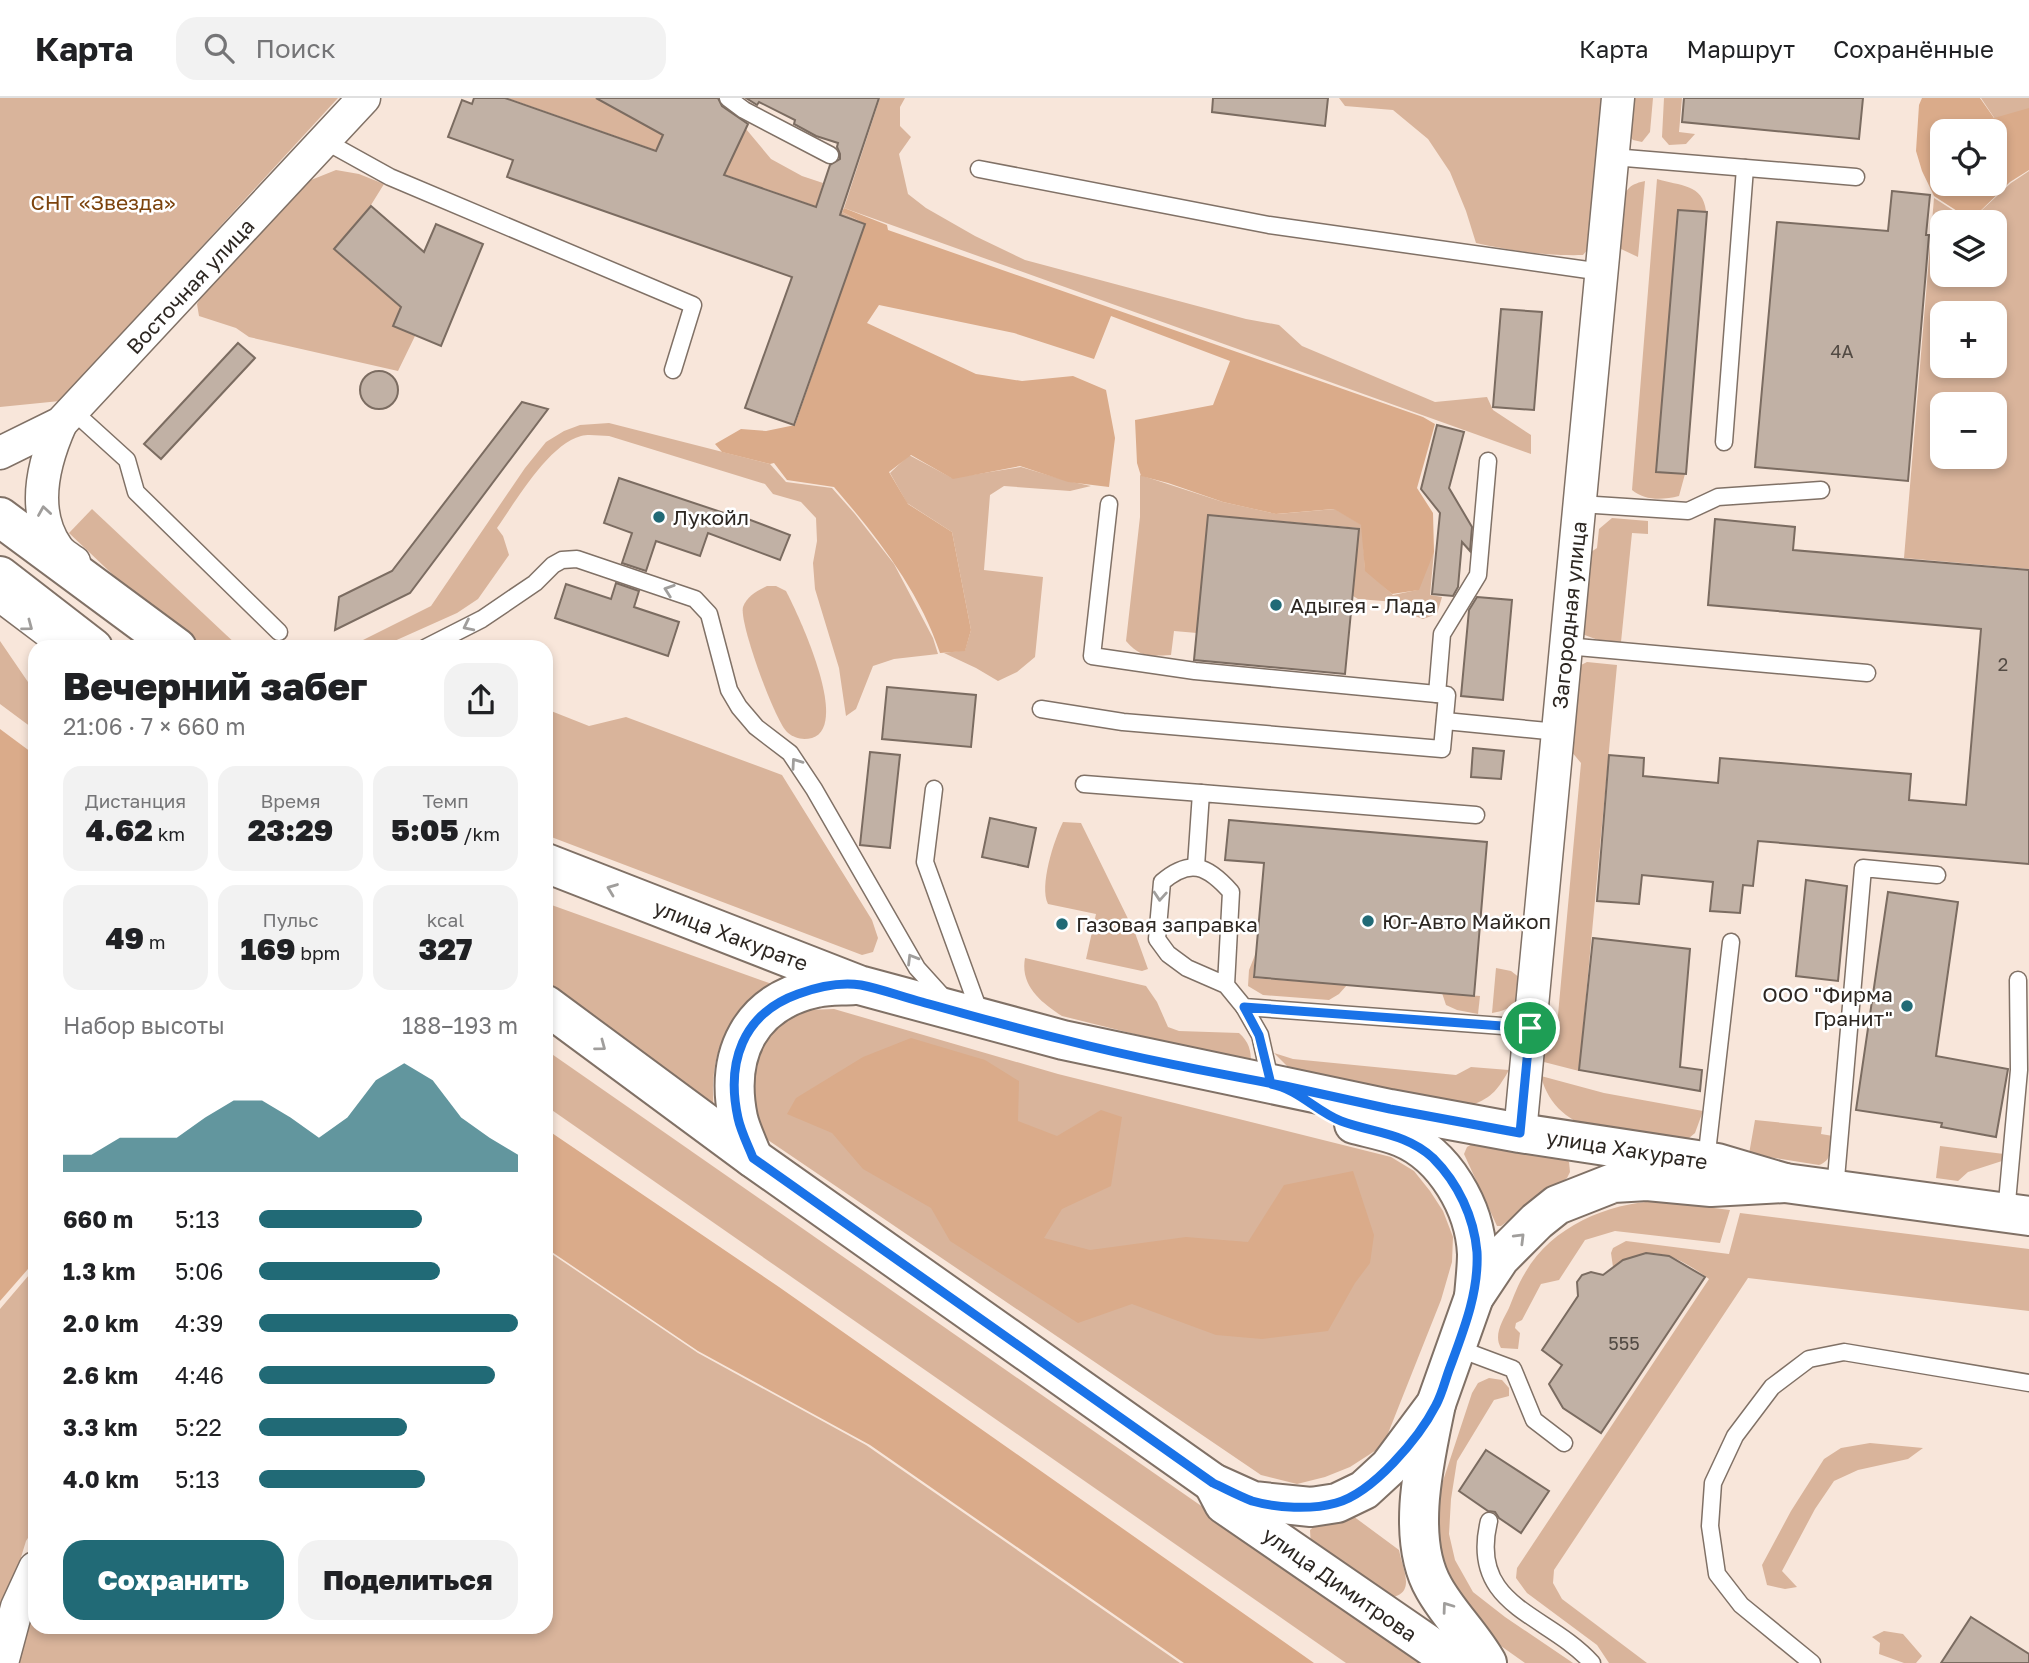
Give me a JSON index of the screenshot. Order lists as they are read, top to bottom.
{
  "streets": {
    "main road": ["улица Хакурате", "улица Димитрова"],
    "street": ["Восточная улица", "Загородная улица"]
  },
  "crossings": [
    ["Загородная улица", "улица Хакурате"]
  ],
  "parks": ["СНТ «Звезда»"],
  "places": [
    "Лукойл",
    "Адыгея - Лада",
    "Юг-Авто Майкоп",
    "Газовая заправка",
    "ООО \"Фирма Гранит\""
  ],
  "house_numbers": ["4А", "2", "555"],
  "page": {
    "header": "Карта",
    "search": "Поиск",
    "nav": ["Карта", "Маршрут", "Сохранённые"],
    "map_buttons": ["+", "−"],
    "heading": ["Вечерний забег", "21:06 · 7 × 660 m"],
    "stats": [
      ["Дистанция", "4.62 km"],
      ["Время", "23:29"],
      ["Темп", "5:05 /km"],
      ["49 m"],
      ["Пульс", "169 bpm"],
      ["kcal", "327"]
    ],
    "chart": ["Набор высоты", "188–193 m"],
    "list": [
      {
        "name": "660 m",
        "note": "5:13"
      },
      {
        "name": "1.3 km",
        "note": "5:06"
      },
      {
        "name": "2.0 km",
        "note": "4:39"
      },
      {
        "name": "2.6 km",
        "note": "4:46"
      },
      {
        "name": "3.3 km",
        "note": "5:22"
      },
      {
        "name": "4.0 km",
        "note": "5:13"
      }
    ],
    "buttons": ["Сохранить", "Поделиться"]
  }
}
